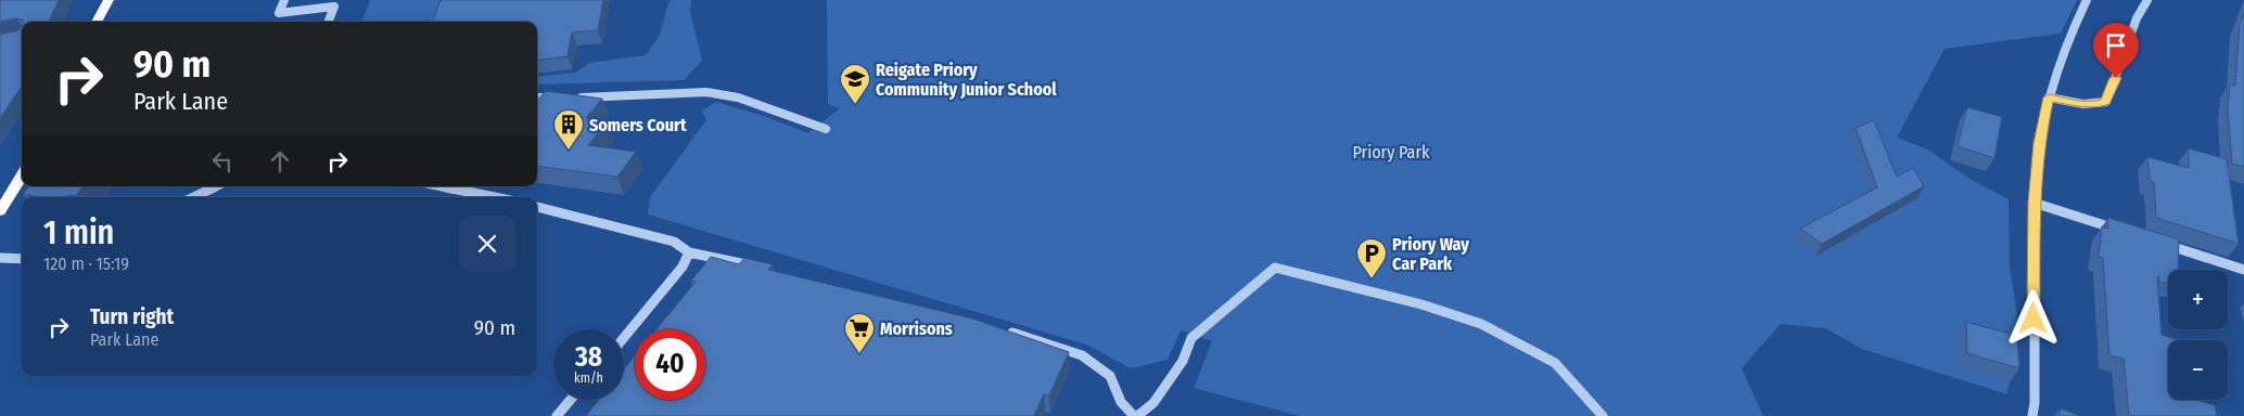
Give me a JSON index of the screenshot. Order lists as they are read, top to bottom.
{
  "parks": ["Priory Park"],
  "places": {
    "school or university": ["Reigate Priory Community Junior School"],
    "building": ["Somers Court"],
    "parking": ["Priory Way Car Park"],
    "supermarket": ["Morrisons"]
  },
  "page": {
    "turn": ["90 m", "Park Lane"],
    "heading": ["1 min", "120 m · 15:19"],
    "map_buttons": ["+", "−"],
    "list": [
      {
        "name": "Turn right",
        "note": "Park Lane",
        "value": "90 m"
      }
    ],
    "speed": "38 km/h",
    "limit": "40"
  }
}
